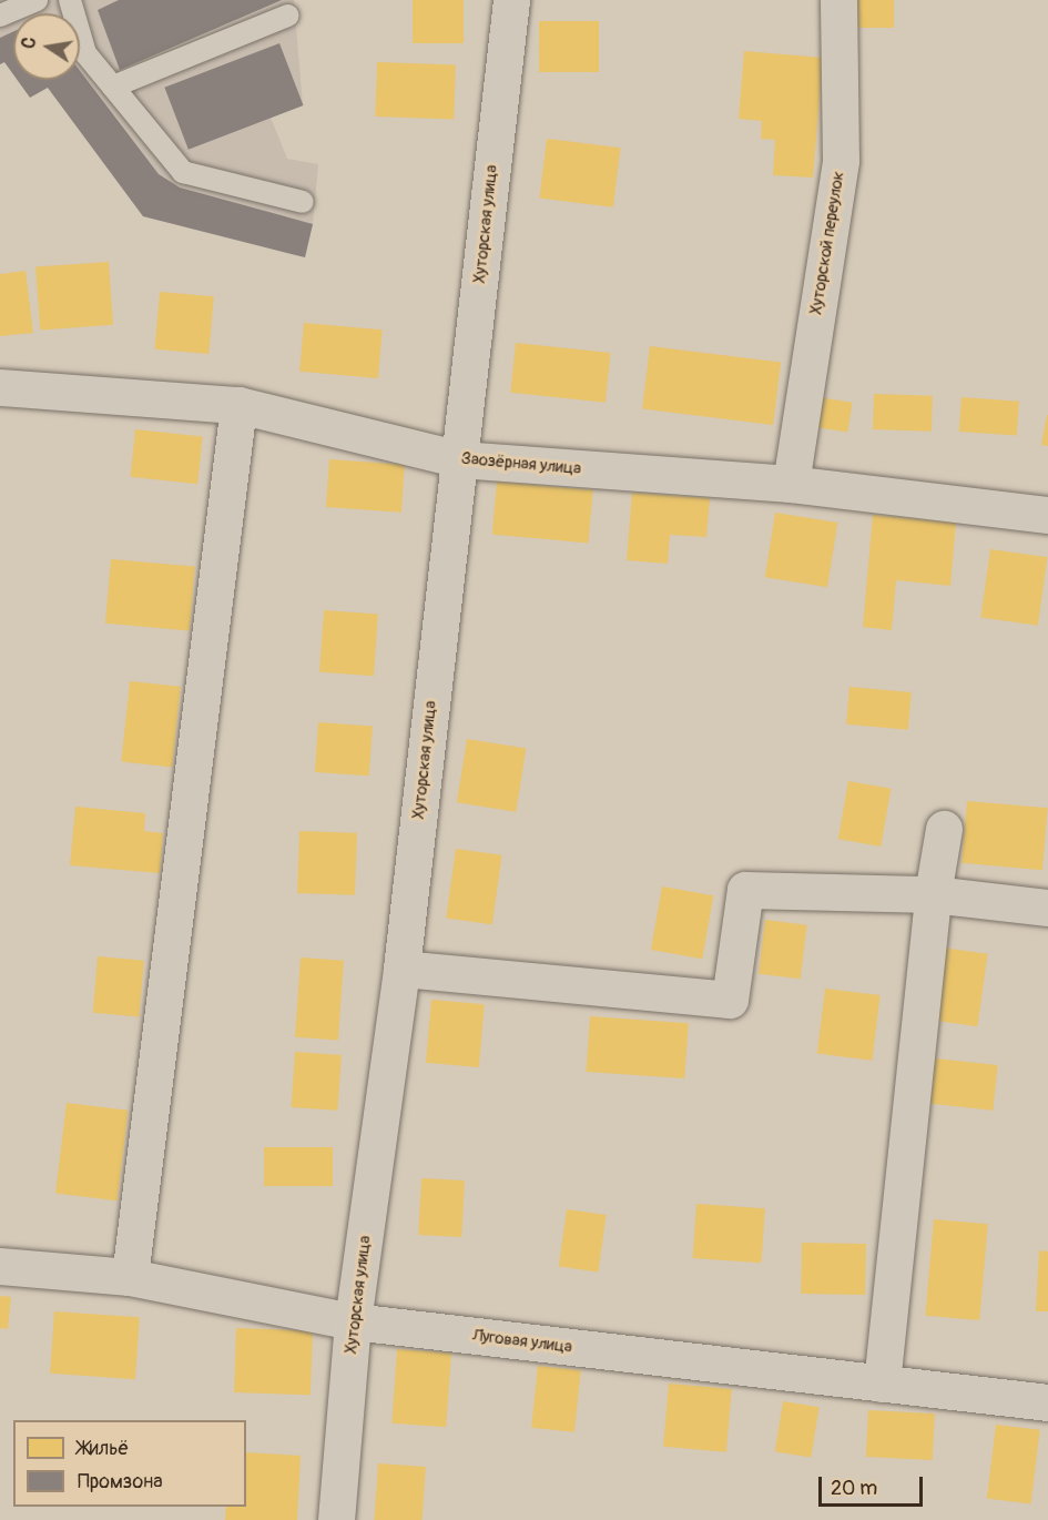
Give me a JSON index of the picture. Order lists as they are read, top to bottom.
{
  "streets": {
    "street": [
      "Хуторская улица",
      "Хуторской переулок",
      "Заозёрная улица",
      "Луговая улица"
    ]
  },
  "crossings": [
    ["Хуторская улица", "Заозёрная улица"],
    ["Хуторская улица", "Луговая улица"],
    ["Хуторской переулок", "Заозёрная улица"]
  ],
  "legend": ["Жильё", "Промзона"],
  "scale_bar": "20 m",
  "north": "left"
}
